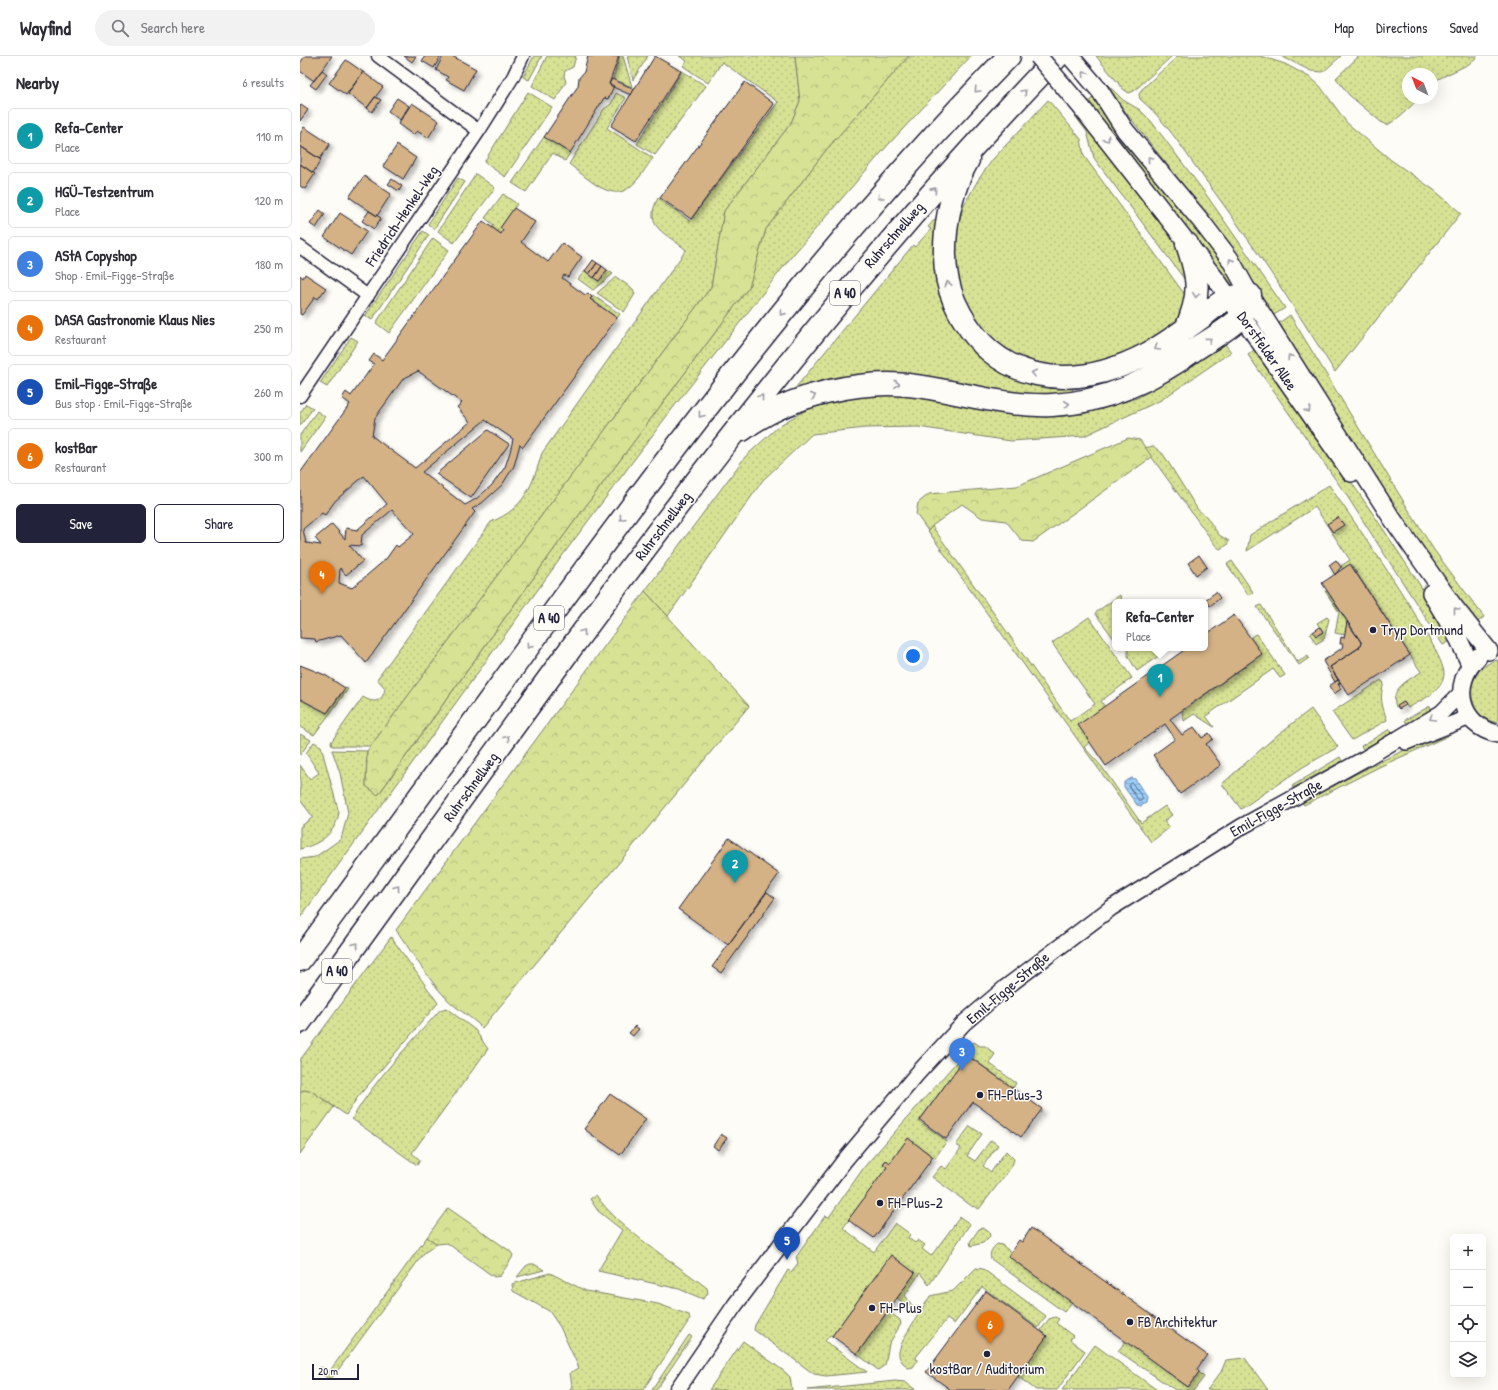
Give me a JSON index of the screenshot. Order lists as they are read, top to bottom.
{
  "streets": {
    "highway": ["Ruhrschnellweg", "A 40"],
    "main road": ["Dorstfelder Allee", "Emil-Figge-Straße"],
    "street": ["Friedrich-Henkel-Weg"]
  },
  "crossings": [
    ["Dorstfelder Allee", "Emil-Figge-Straße"]
  ],
  "places": [
    "Tryp Dortmund",
    "FH-Plus-3",
    "FH-Plus-2",
    "FH-Plus",
    "FB Architektur",
    "kostBar / Auditorium"
  ],
  "scale_bar": "20 m",
  "north": "top left",
  "page": {
    "header": "Wayfind",
    "search": "Search here",
    "nav": ["Map", "Directions", "Saved"],
    "heading": ["Nearby", "6 results"],
    "list": [
      {
        "mark": "1",
        "name": "Refa-Center",
        "note": "Place",
        "value": "110 m"
      },
      {
        "mark": "2",
        "name": "HGÜ-Testzentrum",
        "note": "Place",
        "value": "120 m"
      },
      {
        "mark": "3",
        "name": "AStA Copyshop",
        "note": "Shop · Emil-Figge-Straße",
        "value": "180 m"
      },
      {
        "mark": "4",
        "name": "DASA Gastronomie Klaus Nies",
        "note": "Restaurant",
        "value": "250 m"
      },
      {
        "mark": "5",
        "name": "Emil-Figge-Straße",
        "note": "Bus stop · Emil-Figge-Straße",
        "value": "260 m"
      },
      {
        "mark": "6",
        "name": "kostBar",
        "note": "Restaurant",
        "value": "300 m"
      }
    ],
    "buttons": ["Save", "Share"],
    "pins": [
      "4",
      "1",
      "2",
      "3",
      "5",
      "6"
    ],
    "popup": ["Refa-Center", "Place"],
    "map_buttons": ["+", "−"],
    "scale": "20 m"
  }
}
